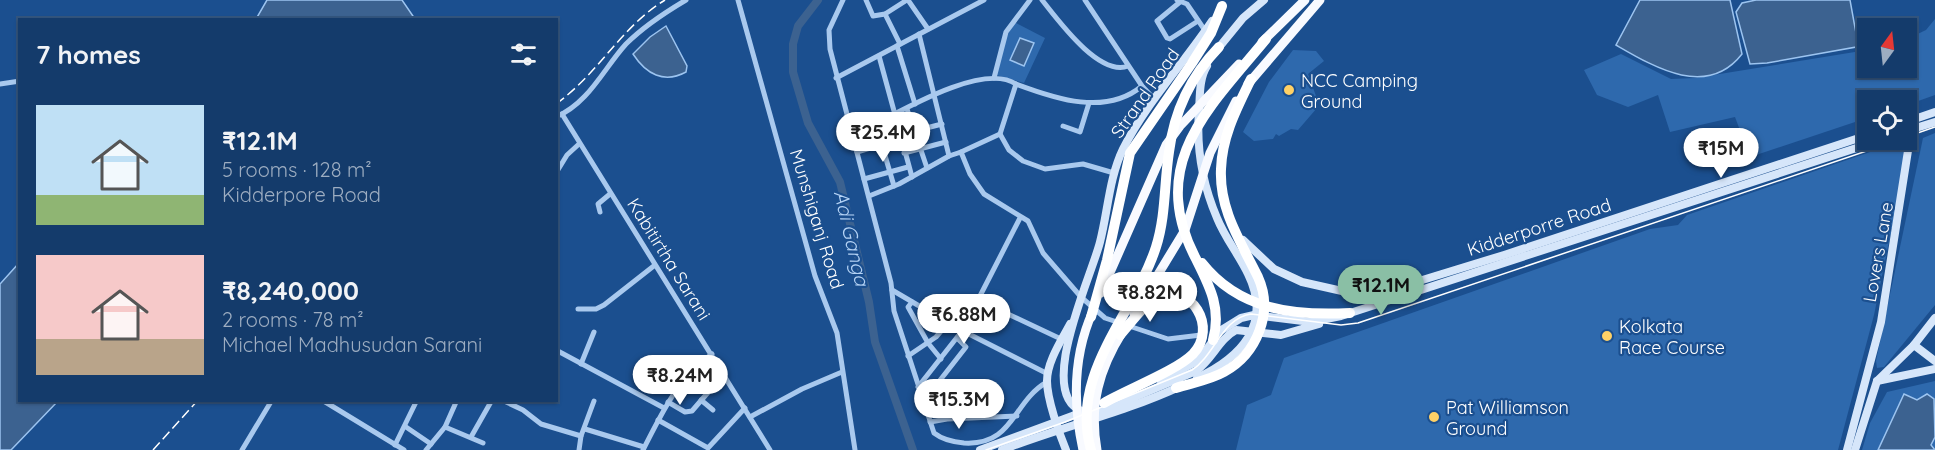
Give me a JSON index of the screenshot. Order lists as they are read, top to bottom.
{
  "streets": {
    "main road": ["Strand Road", "Kidderporre Road", "Lovers Lane"],
    "street": ["Munshiganj Road", "Kabitirtha Sarani"]
  },
  "water": ["Adi Ganga"],
  "places": ["NCC Camping Ground", "Kolkata Race Course", "Pat Williamson Ground"],
  "north": "top",
  "page": {
    "heading": "7 homes",
    "list": [
      {
        "name": "₹12.1M",
        "note": "5 rooms · 128 m² · Kidderpore Road"
      },
      {
        "name": "₹8,240,000",
        "note": "2 rooms · 78 m² · Michael Madhusudan Sarani"
      }
    ],
    "price": [
      "₹25.4M",
      "₹15M",
      "₹12.1M",
      "₹8.82M",
      "₹6.88M",
      "₹8.24M",
      "₹15.3M"
    ]
  }
}
